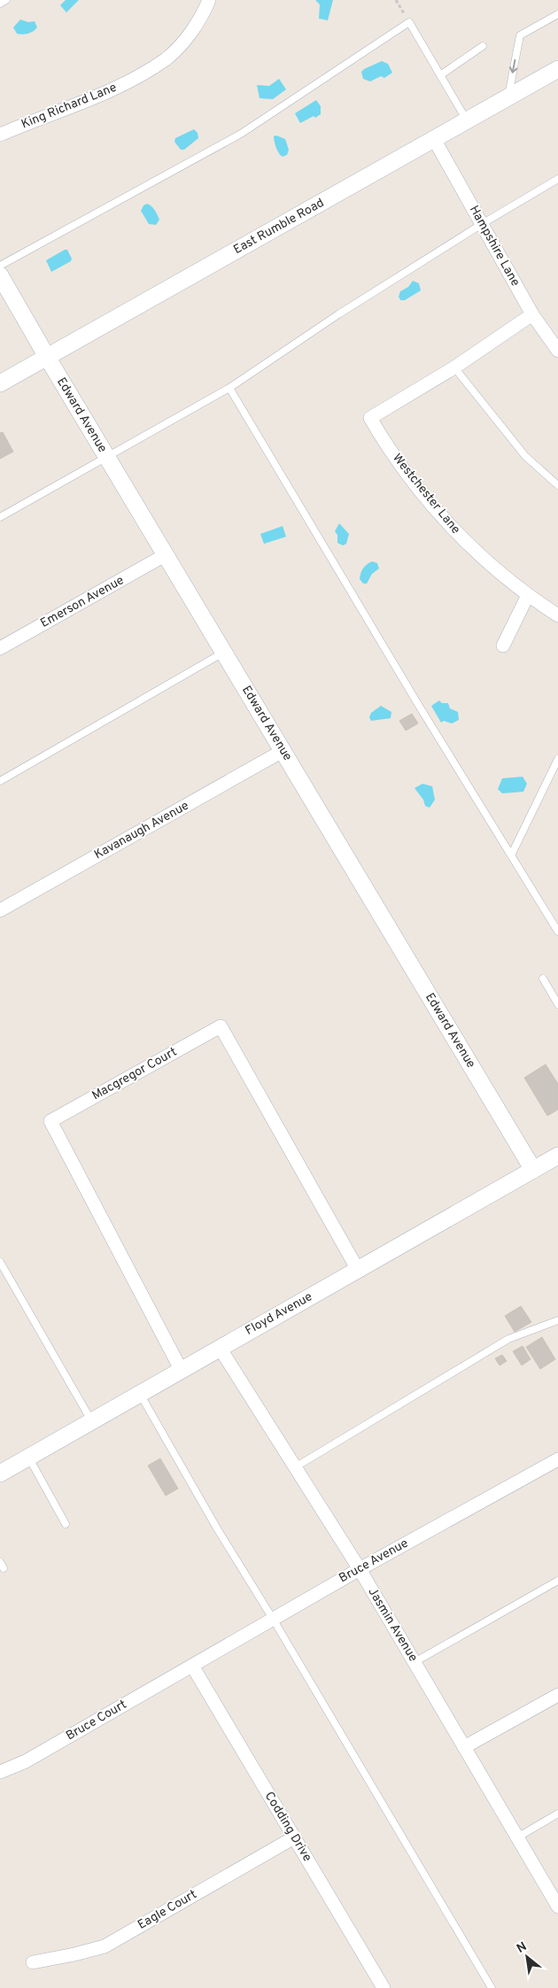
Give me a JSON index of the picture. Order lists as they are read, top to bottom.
{
  "streets": {
    "street": [
      "King Richard Lane",
      "East Rumble Road",
      "Hampshire Lane",
      "Edward Avenue",
      "Westchester Lane",
      "Emerson Avenue",
      "Kavanaugh Avenue",
      "Macgregor Court",
      "Floyd Avenue",
      "Bruce Avenue",
      "Jasmin Avenue",
      "Bruce Court",
      "Codding Drive",
      "Eagle Court"
    ]
  },
  "crossings": [
    ["East Rumble Road", "Hampshire Lane"],
    ["East Rumble Road", "Edward Avenue"],
    ["Hampshire Lane", "Westchester Lane"],
    ["Edward Avenue", "Emerson Avenue"],
    ["Edward Avenue", "Kavanaugh Avenue"],
    ["Edward Avenue", "Floyd Avenue"],
    ["Macgregor Court", "Floyd Avenue"],
    ["Floyd Avenue", "Jasmin Avenue"],
    ["Bruce Avenue", "Jasmin Avenue"],
    ["Bruce Avenue", "Bruce Court"],
    ["Bruce Avenue", "Codding Drive"],
    ["Bruce Court", "Codding Drive"],
    ["Codding Drive", "Eagle Court"]
  ],
  "north": "top left"
}
